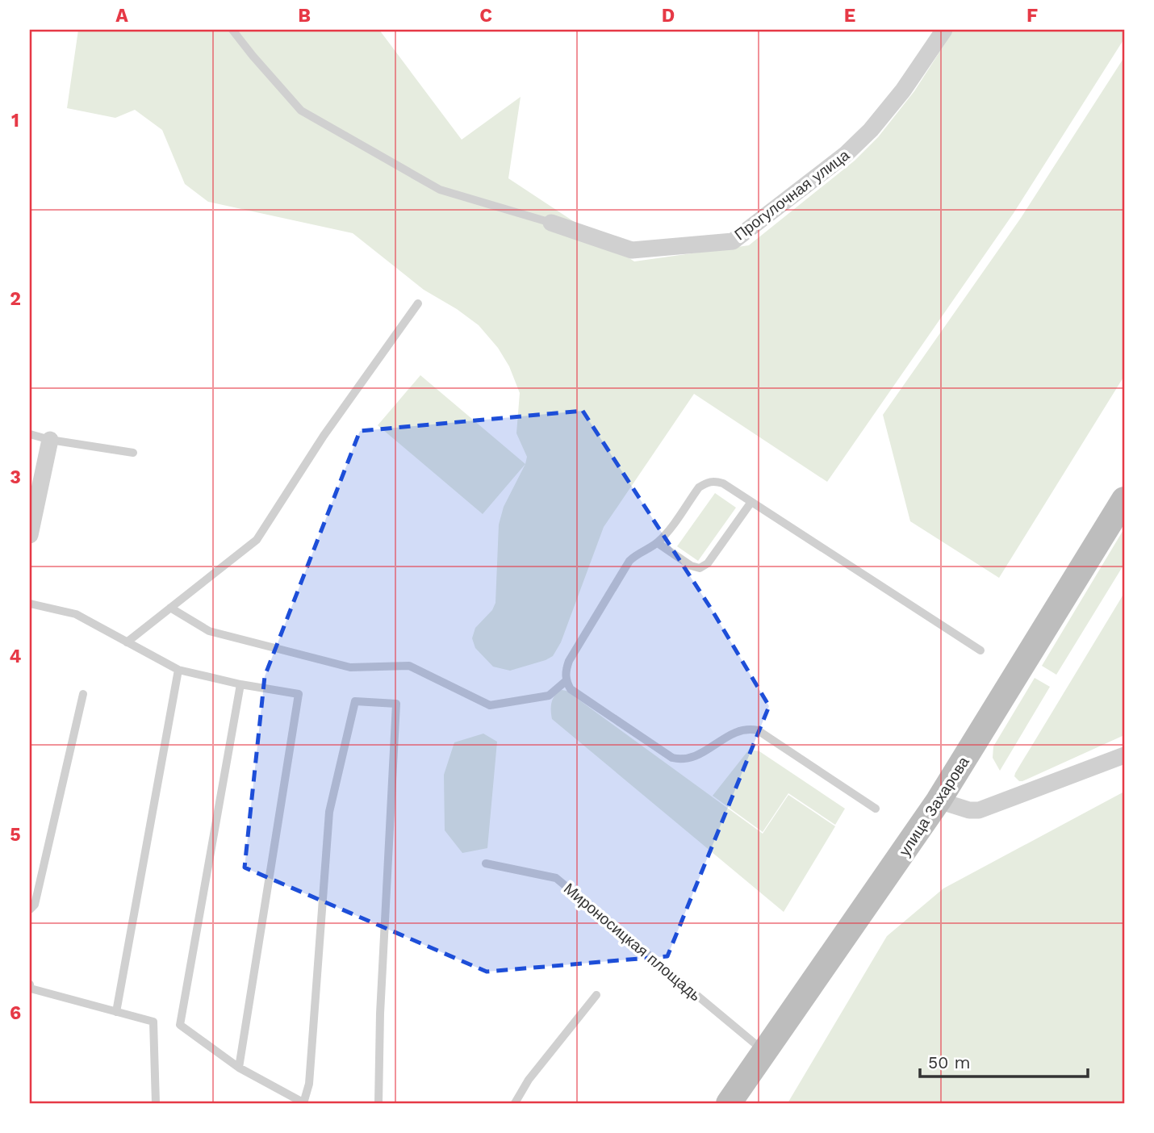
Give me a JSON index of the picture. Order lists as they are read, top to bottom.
{
  "streets": {
    "main road": ["улица Захарова"],
    "street": ["Прогулочная улица"],
    "lane": ["Мироносицкая площадь"]
  },
  "crossings": [
    ["улица Захарова", "Мироносицкая площадь"]
  ],
  "scale_bar": "50 m",
  "grid": {
    "columns": [
      "A",
      "B",
      "C",
      "D",
      "E",
      "F"
    ],
    "rows": [
      "1",
      "2",
      "3",
      "4",
      "5",
      "6"
    ]
  }
}
